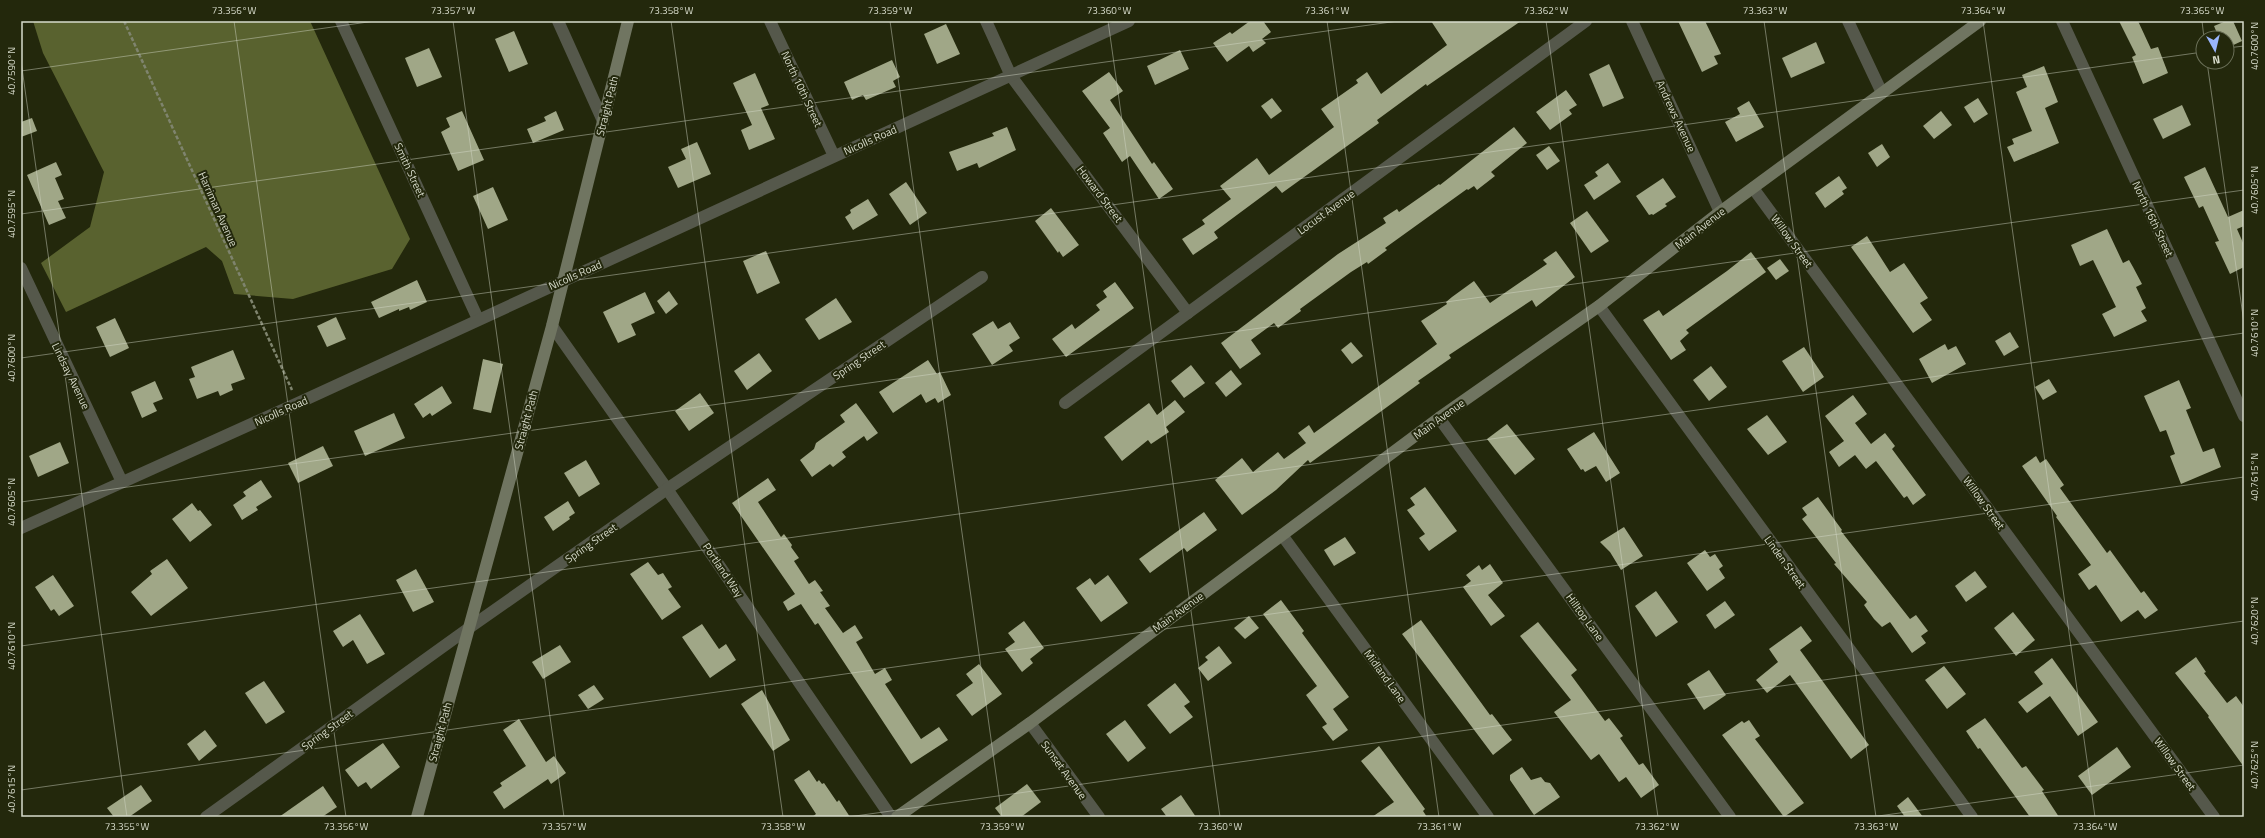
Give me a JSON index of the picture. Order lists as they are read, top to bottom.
{
  "streets": {
    "street": [
      "North 10th Street",
      "Straight Path",
      "Andrews Avenue",
      "Nicolls Road",
      "Smith Street",
      "Howard Street",
      "Locust Avenue",
      "North 16th Street",
      "Main Avenue",
      "Willow Street",
      "Spring Street",
      "Lindsay Avenue",
      "Linden Street",
      "Portland Way",
      "Hilltop Lane",
      "Midland Lane",
      "Sunset Avenue"
    ],
    "path": ["Harriman Avenue"]
  },
  "crossings": [
    ["North 10th Street", "Nicolls Road"],
    ["Straight Path", "Nicolls Road"],
    ["Straight Path", "Spring Street"],
    ["Straight Path", "Portland Way"],
    ["Andrews Avenue", "Main Avenue"],
    ["Nicolls Road", "Smith Street"],
    ["Nicolls Road", "Howard Street"],
    ["Nicolls Road", "Harriman Avenue"],
    ["Nicolls Road", "Lindsay Avenue"],
    ["Howard Street", "Locust Avenue"],
    ["Main Avenue", "Willow Street"],
    ["Main Avenue", "Linden Street"],
    ["Main Avenue", "Hilltop Lane"],
    ["Main Avenue", "Midland Lane"],
    ["Main Avenue", "Sunset Avenue"],
    ["Spring Street", "Portland Way"]
  ],
  "north": "bottom",
  "coordinates": [
    "73.356°W",
    "73.357°W",
    "73.358°W",
    "73.359°W",
    "73.360°W",
    "73.361°W",
    "73.362°W",
    "73.363°W",
    "73.364°W",
    "73.365°W",
    "40.7600°N",
    "40.7590°N",
    "40.7605°N",
    "40.7595°N",
    "40.7610°N",
    "40.7615°N",
    "40.7620°N",
    "40.7625°N",
    "73.355°W"
  ]
}
